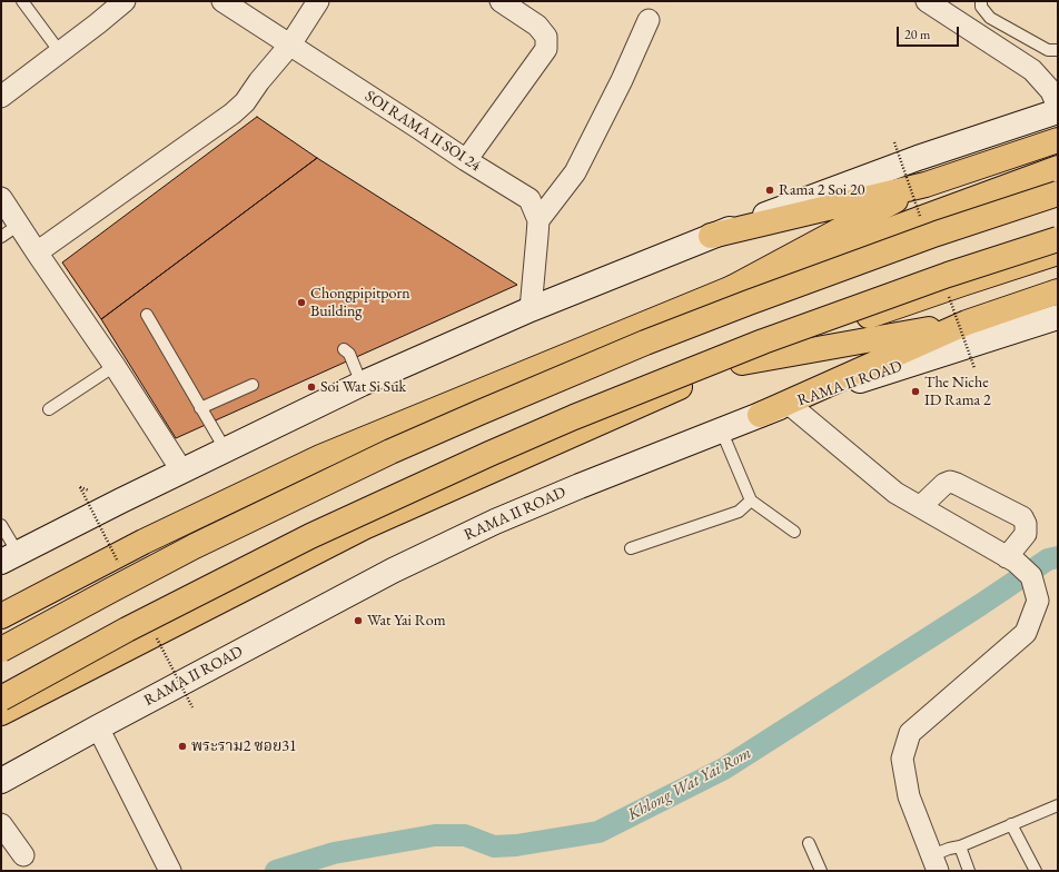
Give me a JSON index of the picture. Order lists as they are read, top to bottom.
{
  "streets": {
    "main road": ["RAMA II ROAD"],
    "street": ["SOI RAMA II SOI 24"]
  },
  "water": ["Khlong Wat Yai Rom"],
  "places": [
    "Rama 2 Soi 20",
    "Chongpipitporn Building",
    "Soi Wat Si Suk",
    "The Niche ID Rama 2",
    "Wat Yai Rom",
    "พระราม2 ซอย31"
  ],
  "scale_bar": "20 m"
}
